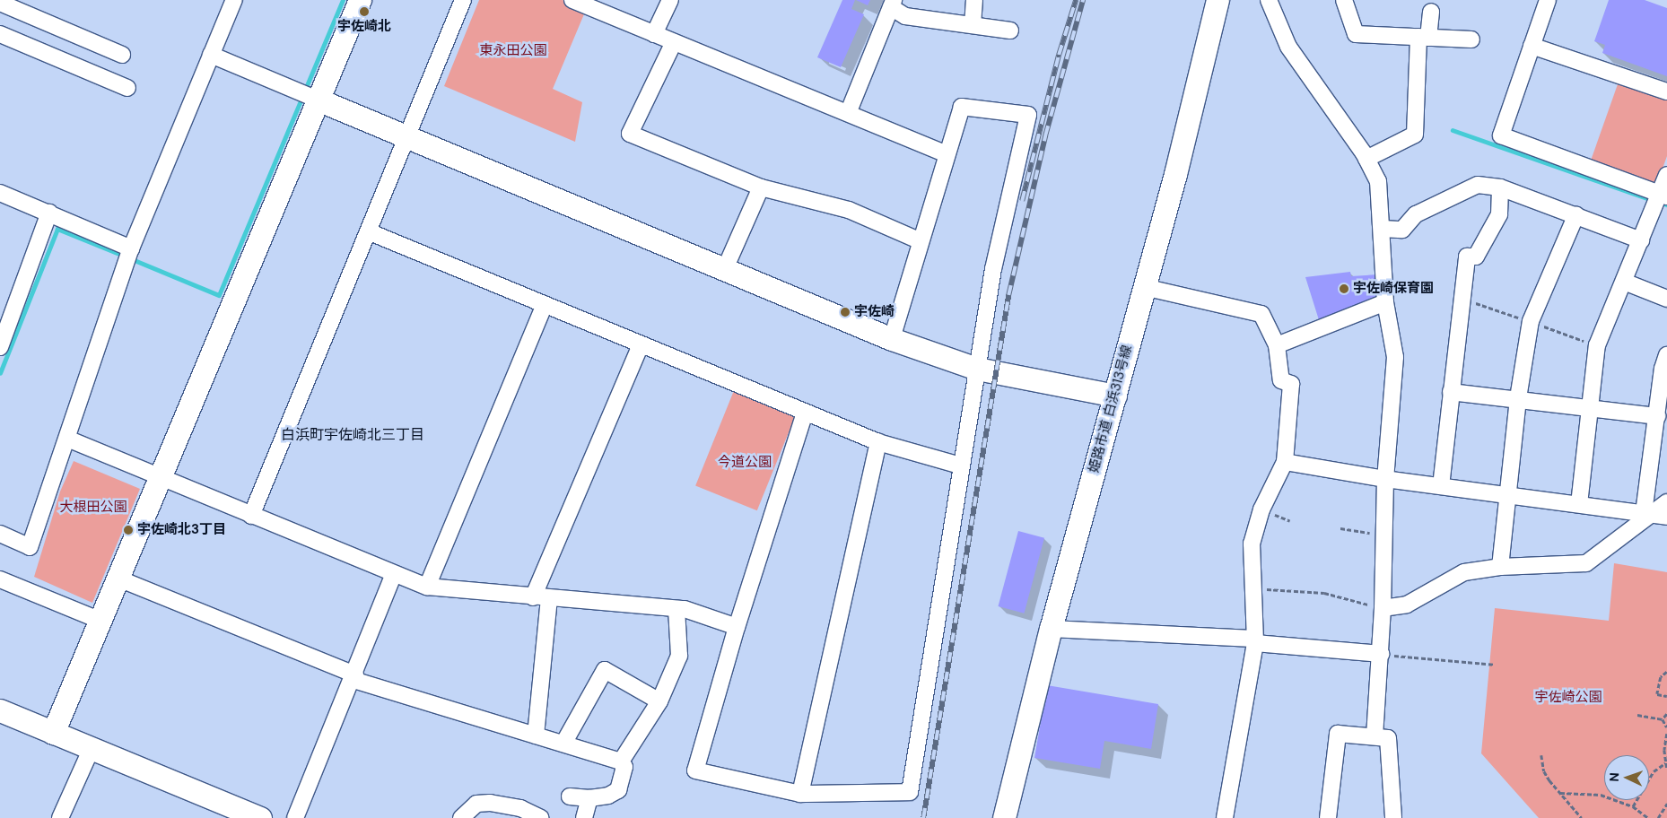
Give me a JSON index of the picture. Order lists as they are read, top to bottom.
{
  "streets": {
    "street": ["姫路市道 白浜313号線"]
  },
  "districts": ["白浜町宇佐崎北三丁目"],
  "parks": [
    "東永田公園",
    "今道公園",
    "大根田公園",
    "宇佐崎公園"
  ],
  "places": [
    "宇佐崎北",
    "宇佐崎保育園",
    "宇佐崎",
    "宇佐崎北3丁目"
  ],
  "north": "left"
}
